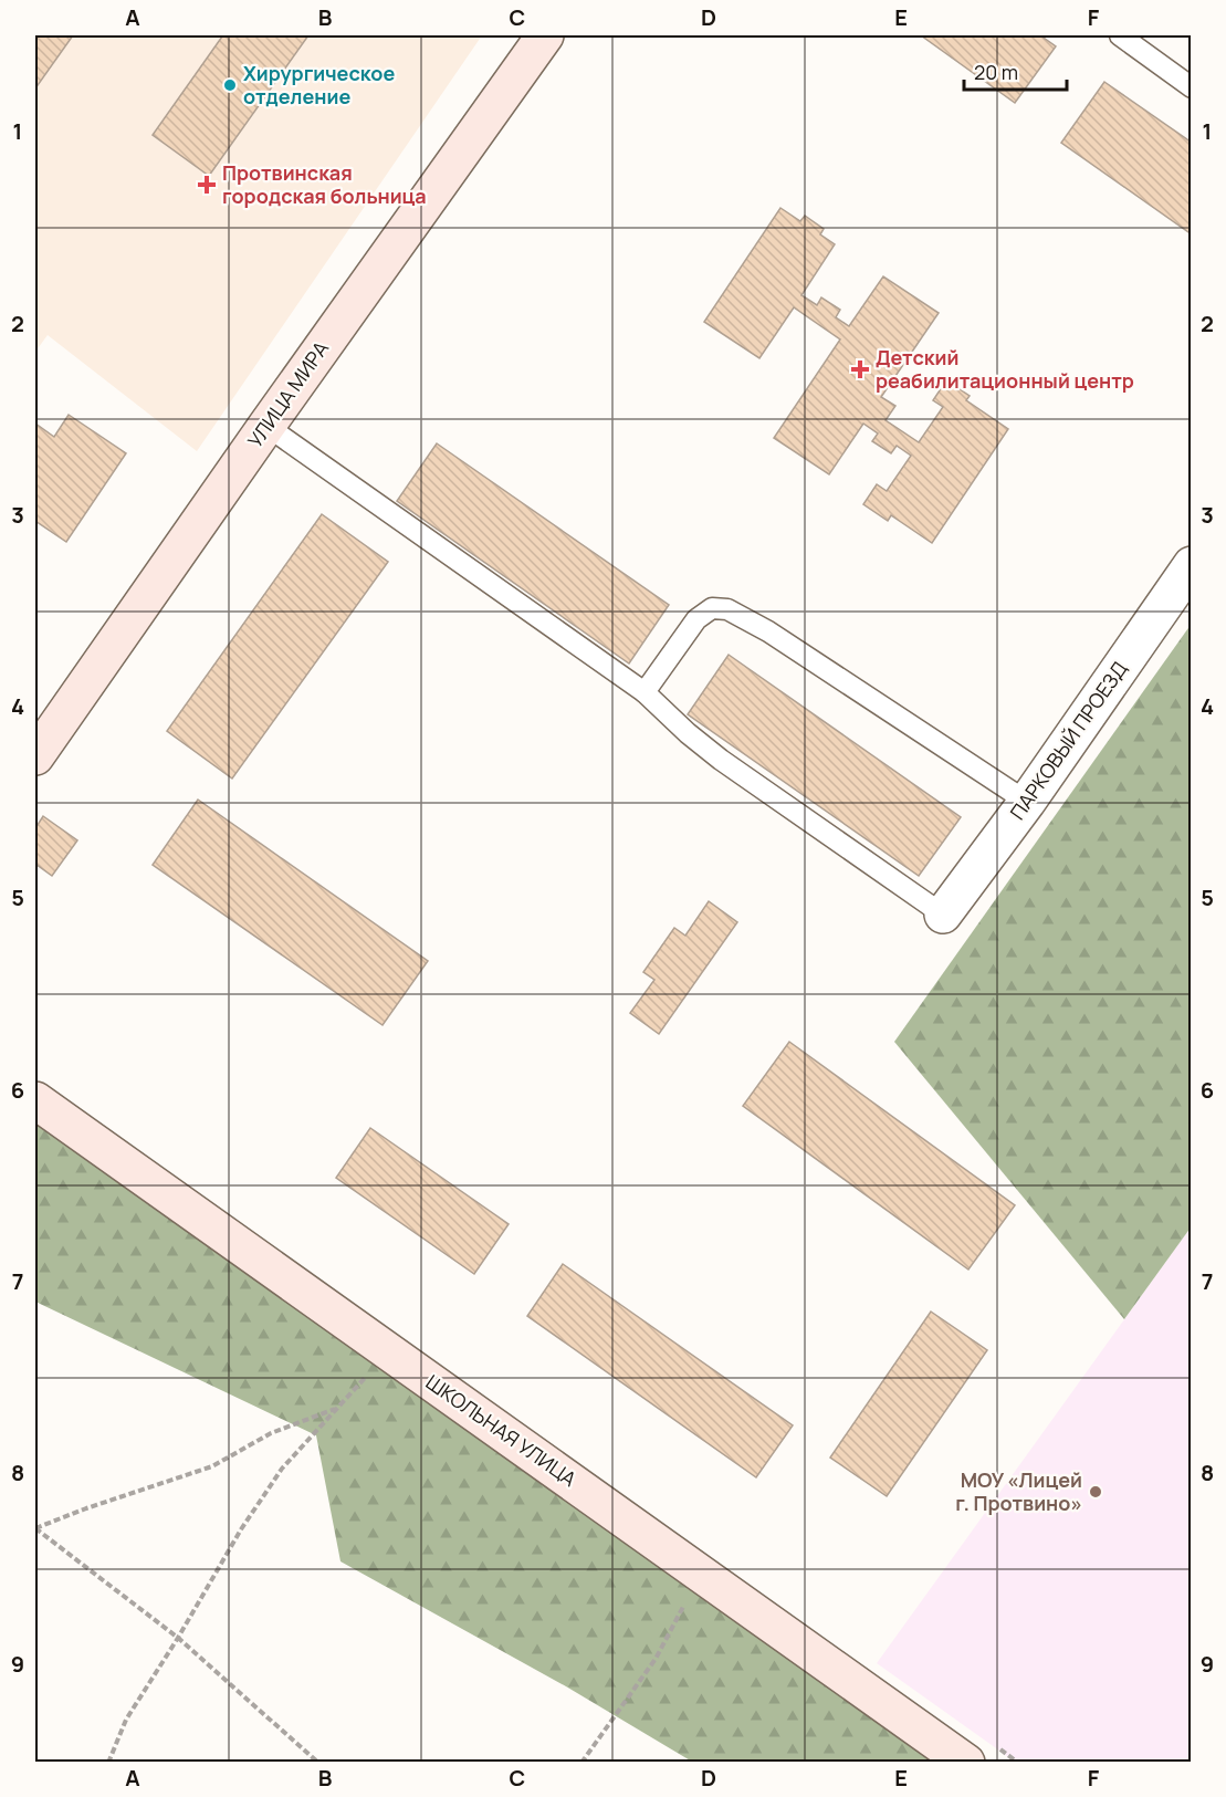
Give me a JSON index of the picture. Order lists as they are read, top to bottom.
{
  "streets": {
    "street": ["УЛИЦА МИРА", "ПАРКОВЫЙ ПРОЕЗД", "ШКОЛЬНАЯ УЛИЦА"]
  },
  "places": {
    "other": ["Хирургическое отделение", "МОУ «Лицей г. Протвино»"],
    "health": ["Протвинская городская больница", "Детский реабилитационный центр"]
  },
  "scale_bar": "20 m",
  "grid": {
    "columns": [
      "A",
      "B",
      "C",
      "D",
      "E",
      "F"
    ],
    "rows": [
      "1",
      "2",
      "3",
      "4",
      "5",
      "6",
      "7",
      "8",
      "9"
    ]
  }
}
